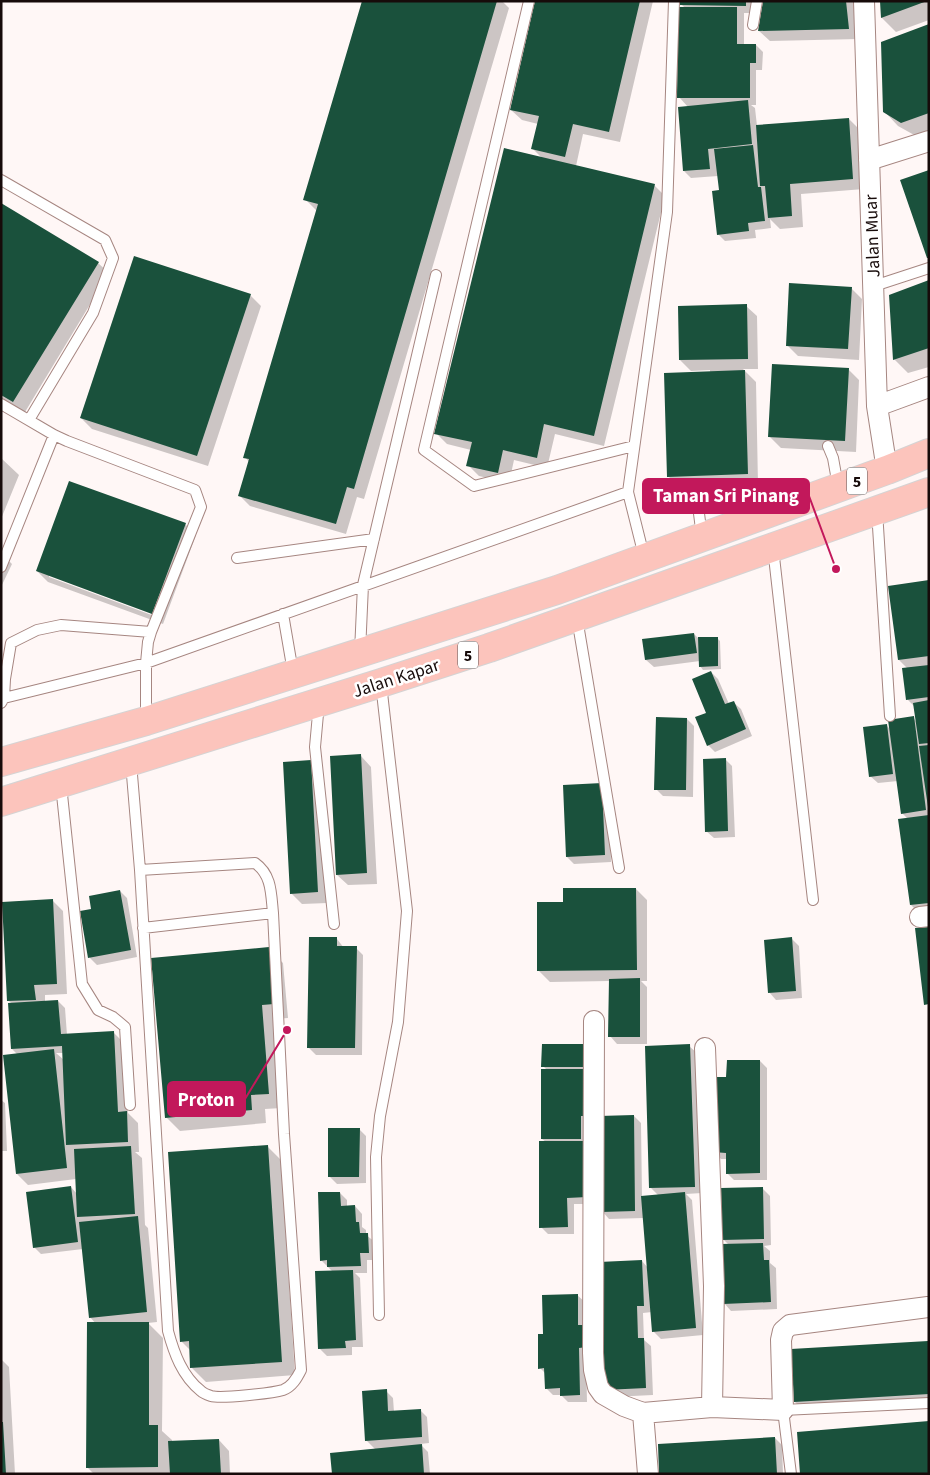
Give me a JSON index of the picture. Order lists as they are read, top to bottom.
{
  "streets": {
    "highway": ["5", "Jalan Kapar"],
    "street": ["Jalan Muar"]
  },
  "crossings": [
    ["Jalan Muar", "Jalan Kapar"]
  ],
  "places": ["Taman Sri Pinang", "Proton"]
}
